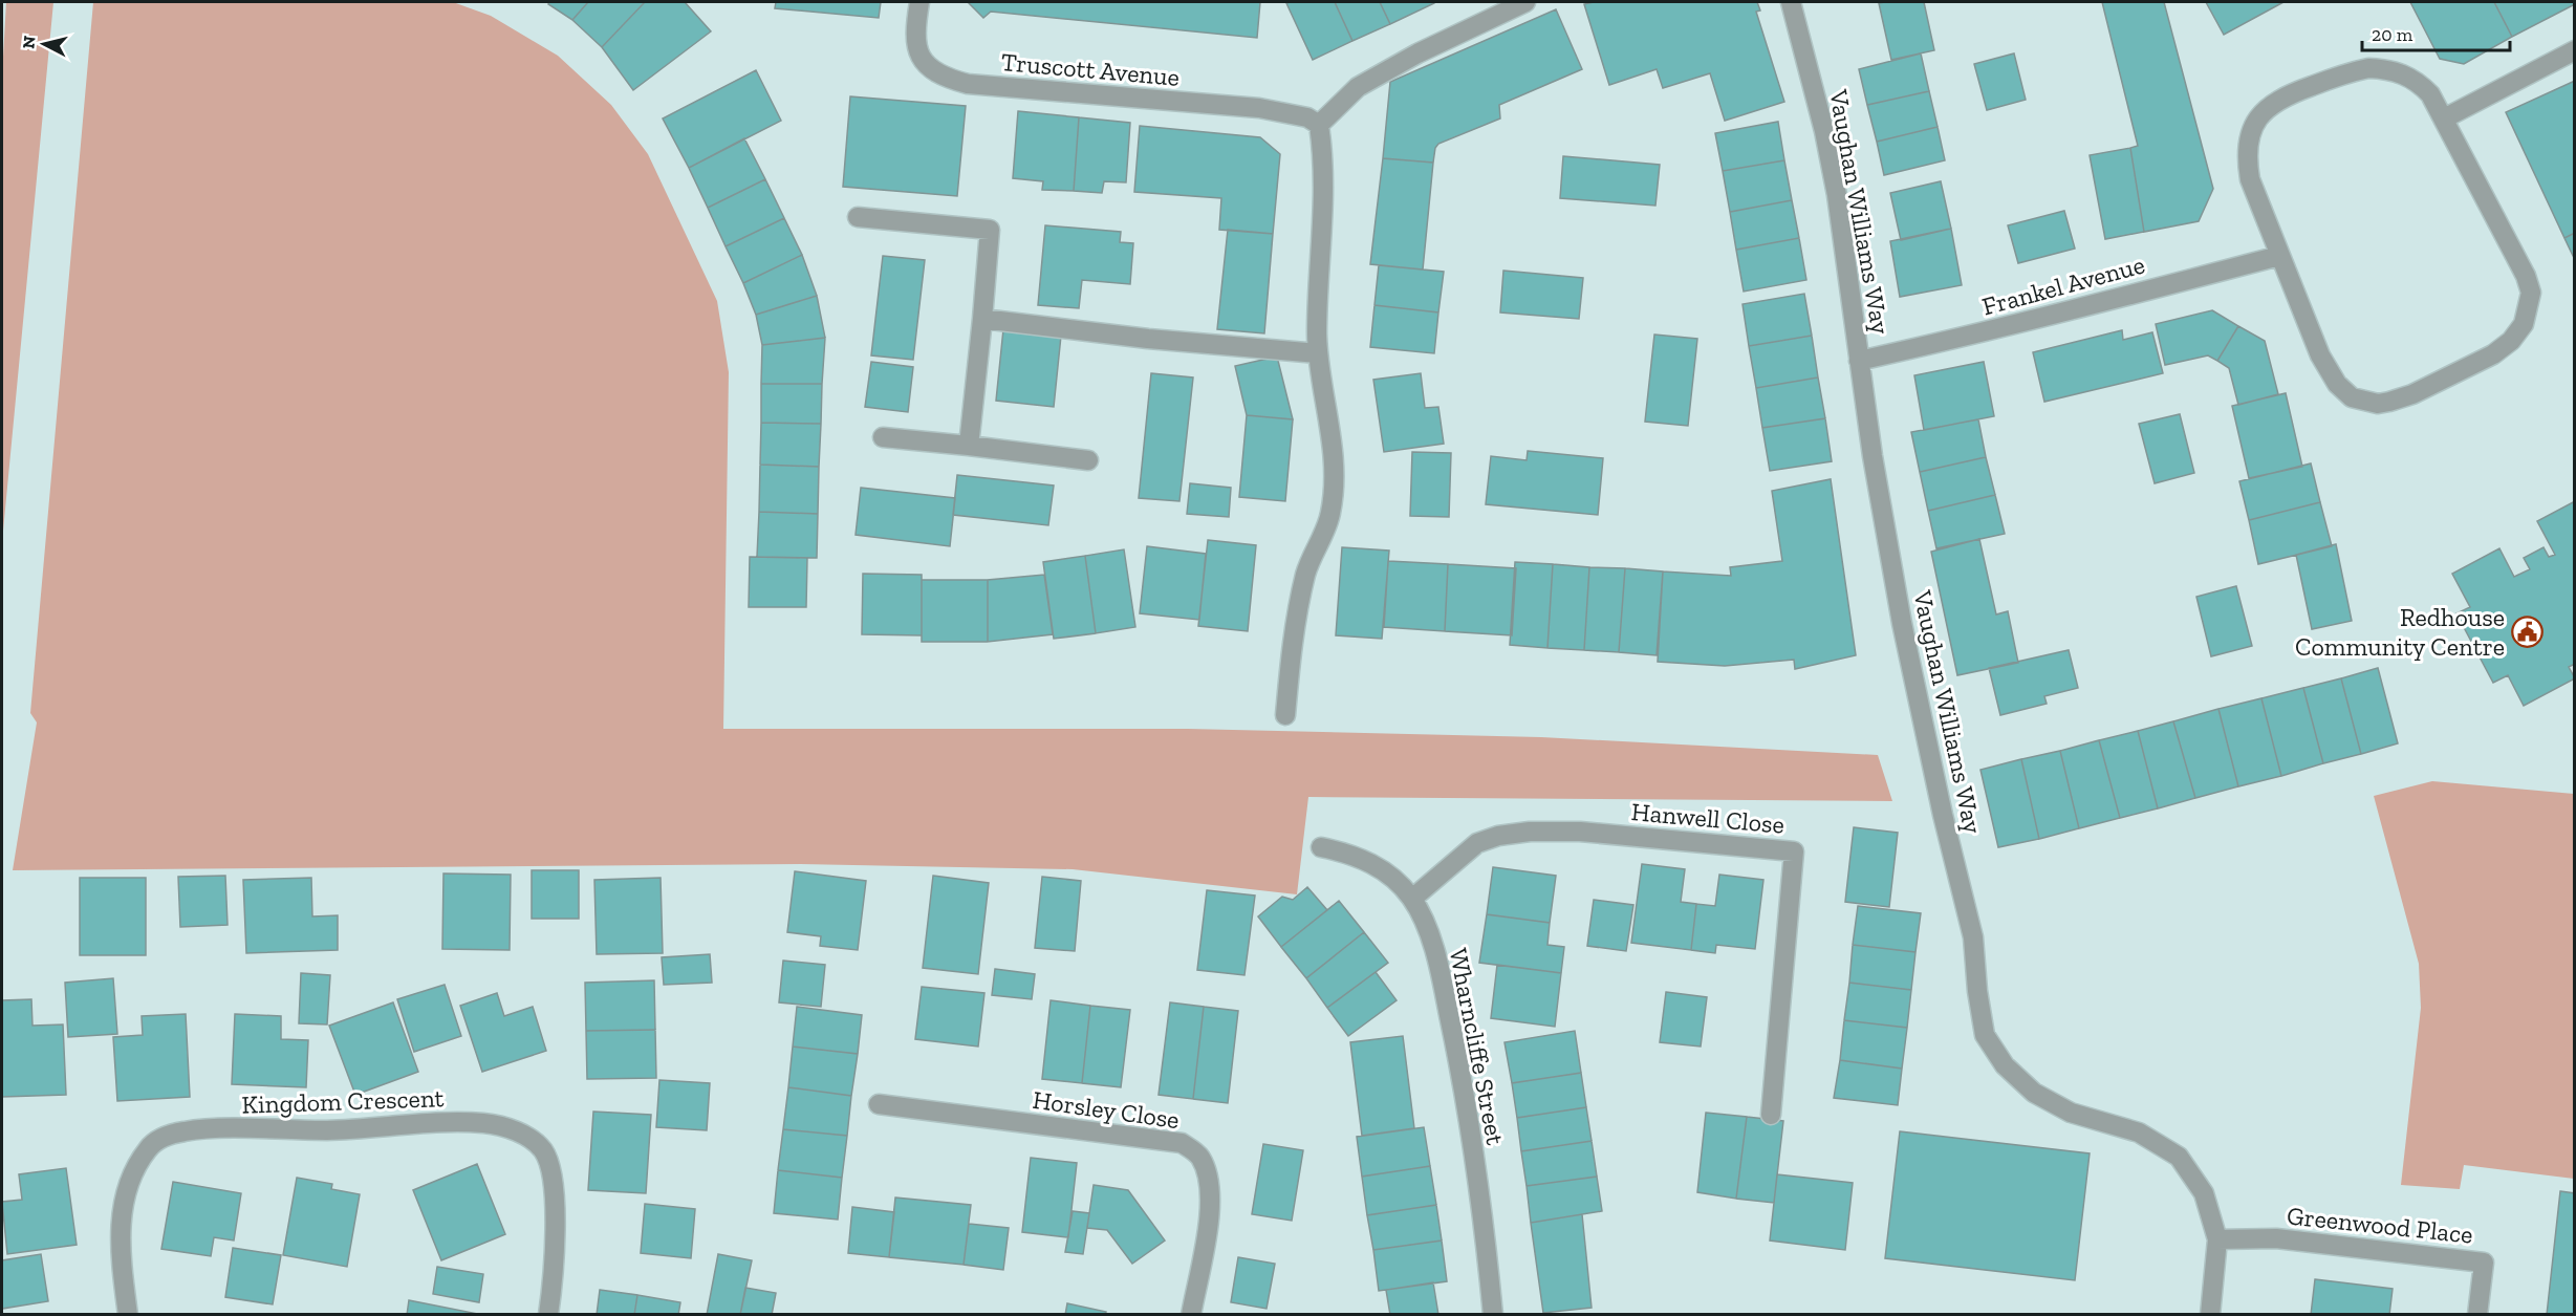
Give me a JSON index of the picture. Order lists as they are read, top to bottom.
{
  "streets": {
    "street": [
      "Truscott Avenue",
      "Vaughan Williams Way",
      "Frankel Avenue",
      "Hanwell Close",
      "Wharncliffe Street",
      "Kingdom Crescent",
      "Horsley Close",
      "Greenwood Place"
    ]
  },
  "crossings": [
    ["Vaughan Williams Way", "Frankel Avenue"],
    ["Vaughan Williams Way", "Greenwood Place"],
    ["Hanwell Close", "Wharncliffe Street"]
  ],
  "places": {
    "public building": ["Redhouse Community Centre"]
  },
  "scale_bar": "20 m",
  "north": "left"
}
